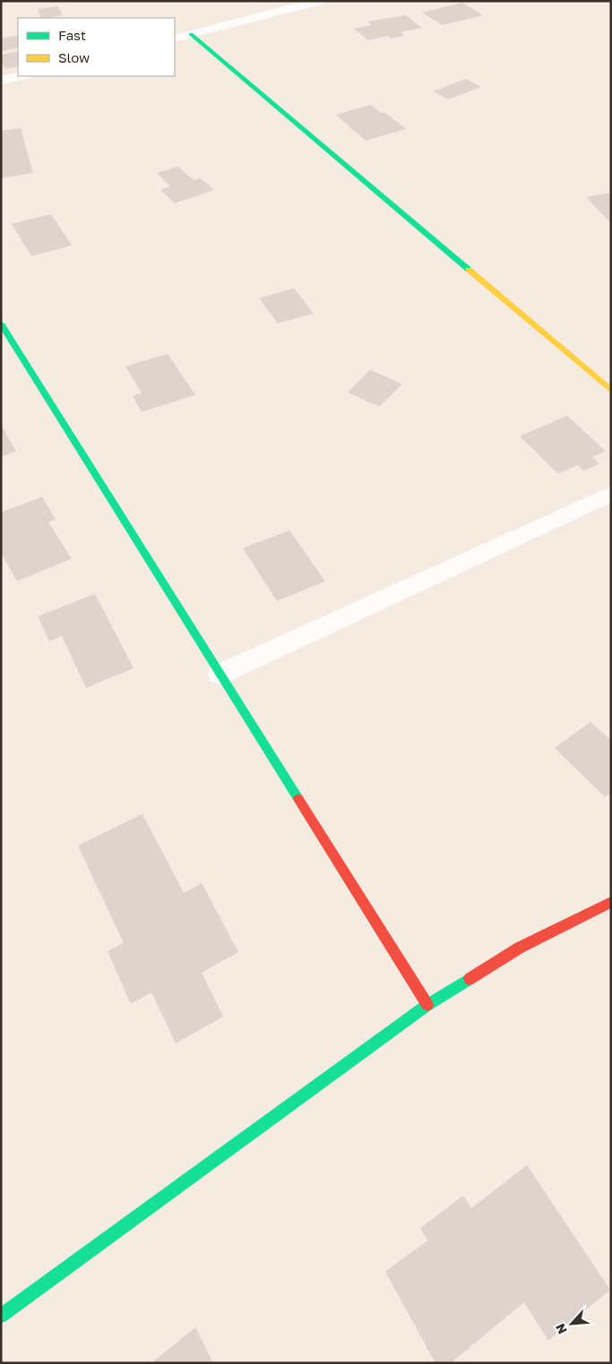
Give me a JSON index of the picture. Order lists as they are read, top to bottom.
{
  "legend": ["Fast", "Slow"],
  "north": "bottom left"
}
